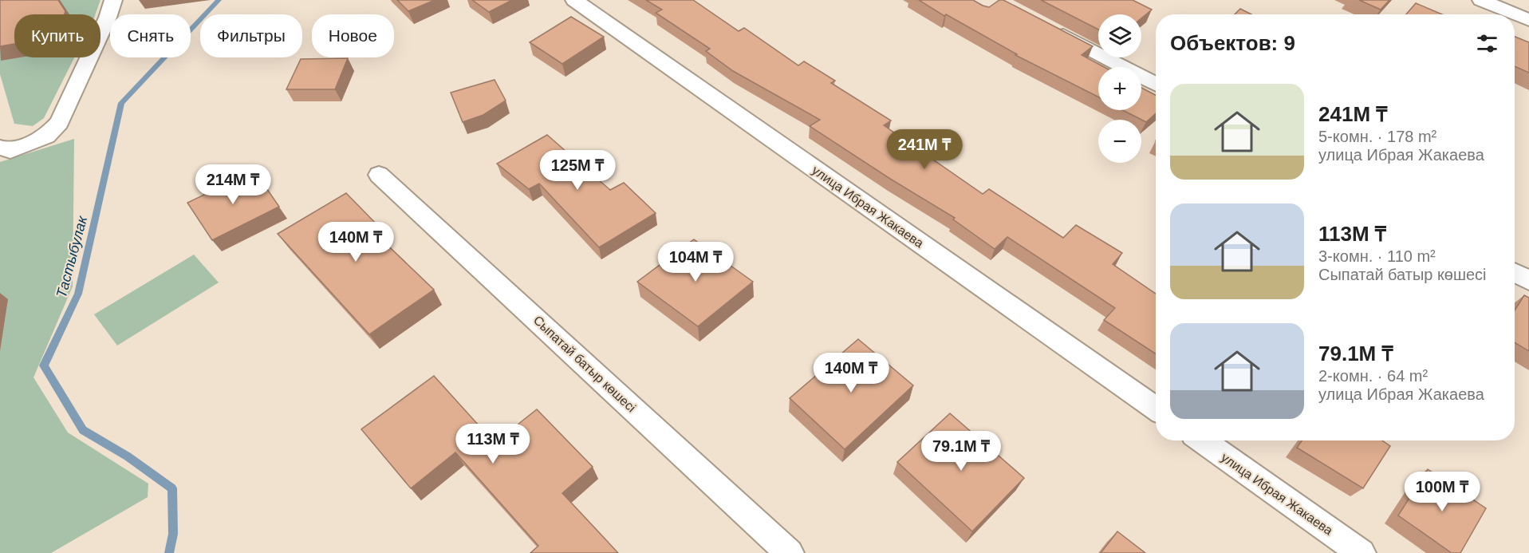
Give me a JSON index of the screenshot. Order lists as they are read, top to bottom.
{
  "streets": {
    "street": ["улица Ибрая Жакаева", "Сыпатай батыр көшесі"]
  },
  "water": ["Тастыбулак"],
  "page": {
    "map_buttons": ["+", "−"],
    "chip": [
      "Купить",
      "Снять",
      "Фильтры",
      "Новое"
    ],
    "heading": "Объектов: 9",
    "list": [
      {
        "name": "241M ₸",
        "note": "5-комн. · 178 m² · улица Ибрая Жакаева"
      },
      {
        "name": "113M ₸",
        "note": "3-комн. · 110 m² · Сыпатай батыр көшесі"
      },
      {
        "name": "79.1M ₸",
        "note": "2-комн. · 64 m² · улица Ибрая Жакаева"
      }
    ],
    "price": [
      "241M ₸",
      "125M ₸",
      "214M ₸",
      "140M ₸",
      "104M ₸",
      "140M ₸",
      "113M ₸",
      "79.1M ₸",
      "100M ₸"
    ]
  }
}
